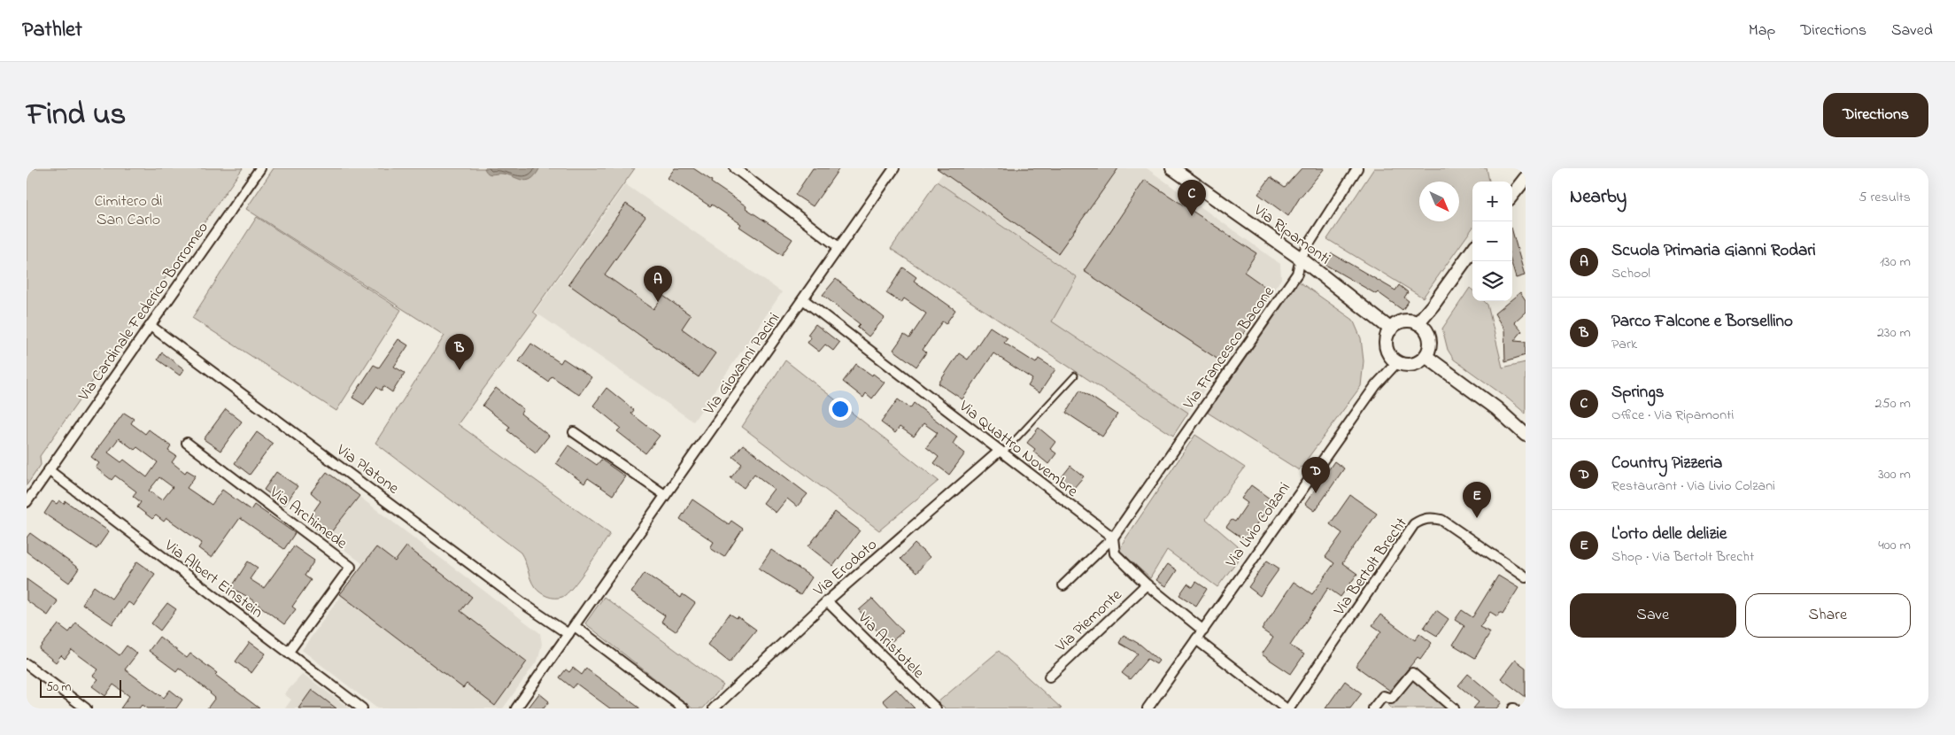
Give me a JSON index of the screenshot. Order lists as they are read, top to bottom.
{
  "streets": {
    "street": [
      "Via Ripamonti",
      "Via Cardinale Federico Borromeo",
      "Via Francesco Bacone",
      "Via Giovanni Pacini",
      "Via Quattro Novembre",
      "Via Platone",
      "Via Archimede",
      "Via Livio Colzani",
      "Via Bertolt Brecht",
      "Via Erodoto",
      "Via Albert Einstein",
      "Via Piemonte",
      "Via Aristotele"
    ]
  },
  "crossings": [
    ["Via Ripamonti", "Via Francesco Bacone"],
    ["Via Ripamonti", "Via Livio Colzani"],
    ["Via Cardinale Federico Borromeo", "Via Platone"],
    ["Via Cardinale Federico Borromeo", "Via Albert Einstein"],
    ["Via Francesco Bacone", "Via Quattro Novembre"],
    ["Via Giovanni Pacini", "Via Quattro Novembre"],
    ["Via Giovanni Pacini", "Via Platone"],
    ["Via Quattro Novembre", "Via Erodoto"],
    ["Via Archimede", "Via Albert Einstein"],
    ["Via Erodoto", "Via Aristotele"]
  ],
  "parks": ["Cimitero di San Carlo"],
  "scale_bar": "50 m",
  "north": "bottom right",
  "page": {
    "header": "Pathlet",
    "nav": ["Map", "Directions", "Saved"],
    "title": "Find us",
    "buttons": [
      "Directions",
      ["Save", "Share"]
    ],
    "heading": ["Nearby", "5 results"],
    "pins": [
      "C",
      "A",
      "B",
      "D",
      "E"
    ],
    "map_buttons": ["+", "−"],
    "list": [
      {
        "mark": "A",
        "name": "Scuola Primaria Gianni Rodari",
        "note": "School",
        "value": "130 m"
      },
      {
        "mark": "B",
        "name": "Parco Falcone e Borsellino",
        "note": "Park",
        "value": "230 m"
      },
      {
        "mark": "C",
        "name": "Springs",
        "note": "Office · Via Ripamonti",
        "value": "250 m"
      },
      {
        "mark": "D",
        "name": "Country Pizzeria",
        "note": "Restaurant · Via Livio Colzani",
        "value": "300 m"
      },
      {
        "mark": "E",
        "name": "L'orto delle delizie",
        "note": "Shop · Via Bertolt Brecht",
        "value": "400 m"
      }
    ],
    "scale": "50 m"
  }
}
